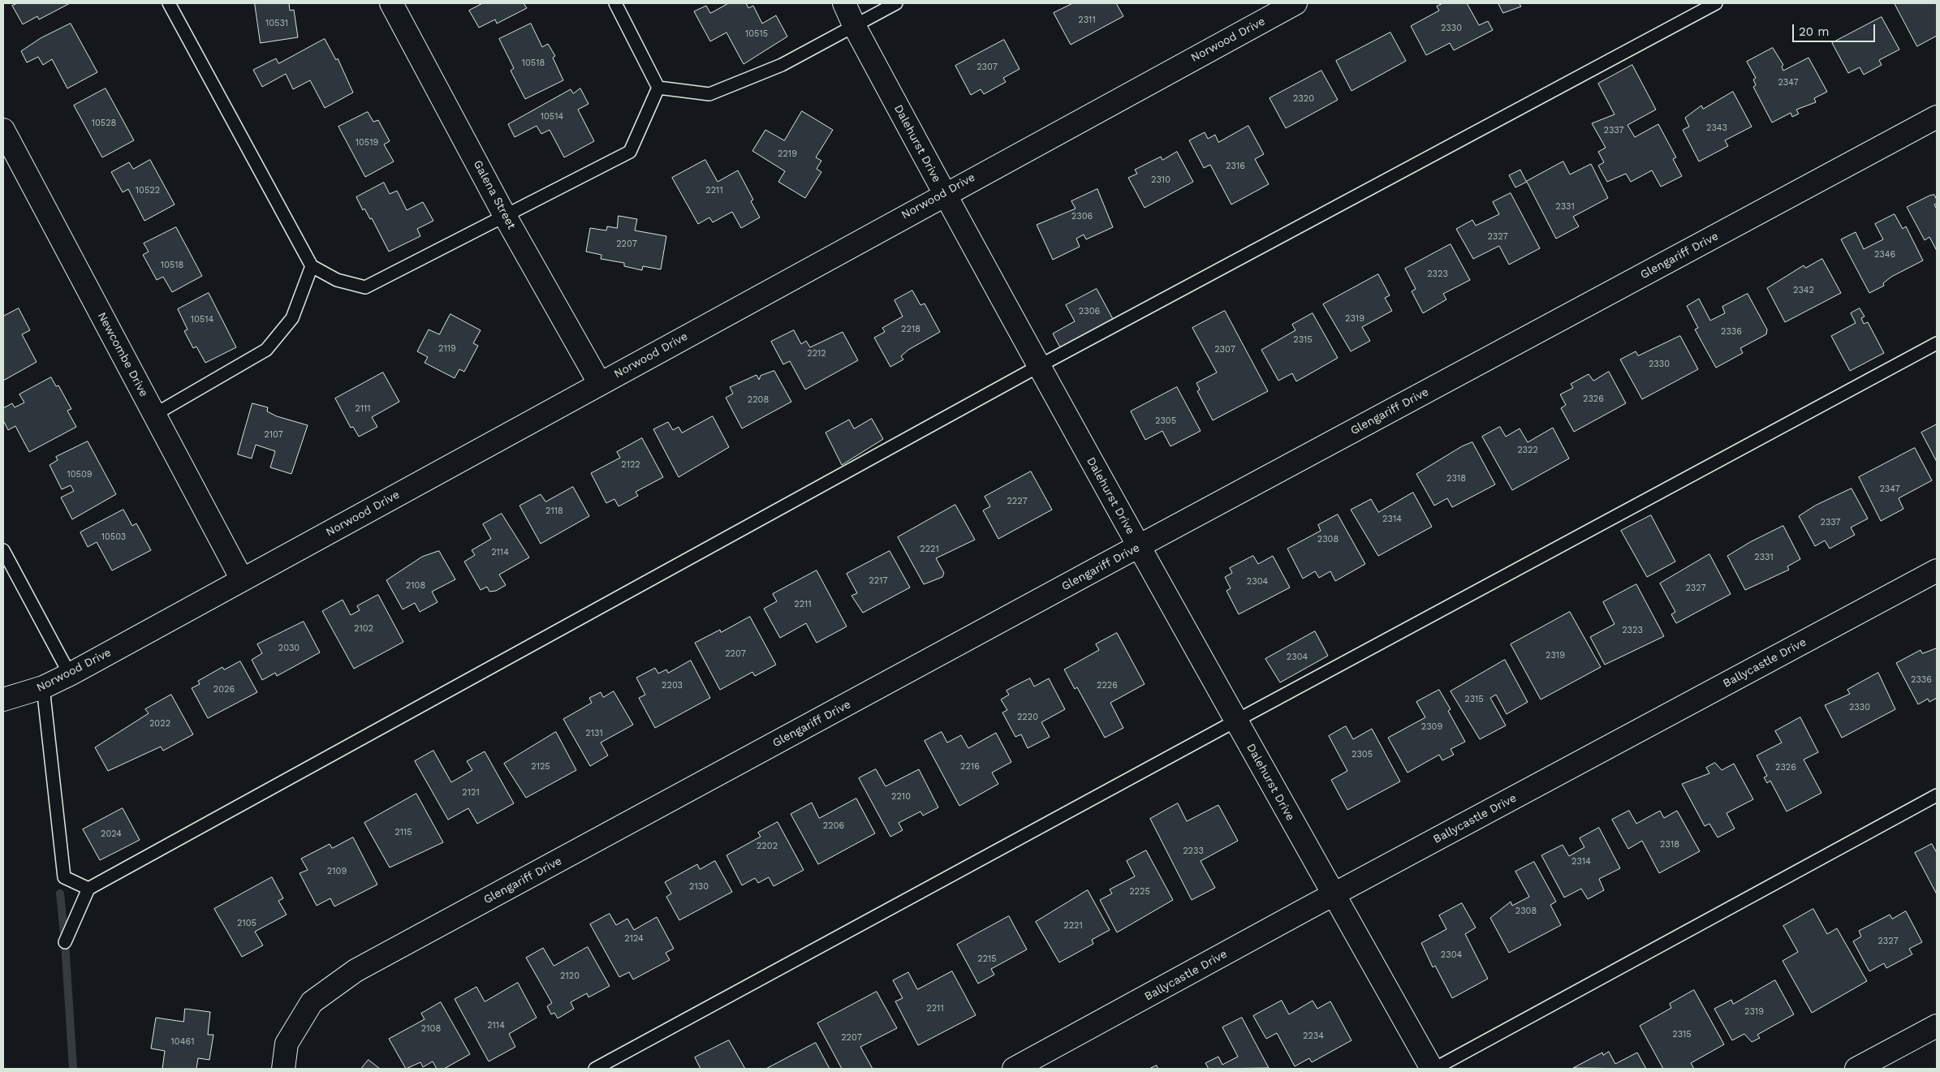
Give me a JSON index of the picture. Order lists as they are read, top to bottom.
{
  "streets": {
    "street": [
      "Norwood Drive",
      "Dalehurst Drive",
      "Galena Street",
      "Glengariff Drive",
      "Newcombe Drive",
      "Ballycastle Drive"
    ]
  },
  "crossings": [
    ["Norwood Drive", "Dalehurst Drive"],
    ["Norwood Drive", "Galena Street"],
    ["Norwood Drive", "Newcombe Drive"],
    ["Dalehurst Drive", "Glengariff Drive"],
    ["Dalehurst Drive", "Ballycastle Drive"]
  ],
  "house_numbers": [
    "2311",
    "10531",
    "2330",
    "10515",
    "10518",
    "2307",
    "2347",
    "2320",
    "10514",
    "10528",
    "2343",
    "2337",
    "10519",
    "2219",
    "2316",
    "2310",
    "10522",
    "2211",
    "2331",
    "2306",
    "2327",
    "2207",
    "2346",
    "10518",
    "2323",
    "2342",
    "2306",
    "2319",
    "10514",
    "2218",
    "2336",
    "2315",
    "2119",
    "2307",
    "2212",
    "2330",
    "2326",
    "2208",
    "2111",
    "2305",
    "2107",
    "2322",
    "2122",
    "10509",
    "2318",
    "2347",
    "2227",
    "2118",
    "2314",
    "2337",
    "10503",
    "2308",
    "2221",
    "2114",
    "2331",
    "2217",
    "2304",
    "2108",
    "2327",
    "2211",
    "2102",
    "2323",
    "2030",
    "2207",
    "2319",
    "2304",
    "2336",
    "2203",
    "2226",
    "2026",
    "2315",
    "2330",
    "2220",
    "2022",
    "2309",
    "2131",
    "2305",
    "2125",
    "2216",
    "2326",
    "2121",
    "2210",
    "2206",
    "2115",
    "2024",
    "2318",
    "2202",
    "2233",
    "2314",
    "2109",
    "2130",
    "2225",
    "2308",
    "2105",
    "2221",
    "2124",
    "2327",
    "2304",
    "2215",
    "2120",
    "2211",
    "2319",
    "2114",
    "2108",
    "2315",
    "2234",
    "2207",
    "10461"
  ],
  "scale_bar": "20 m"
}
